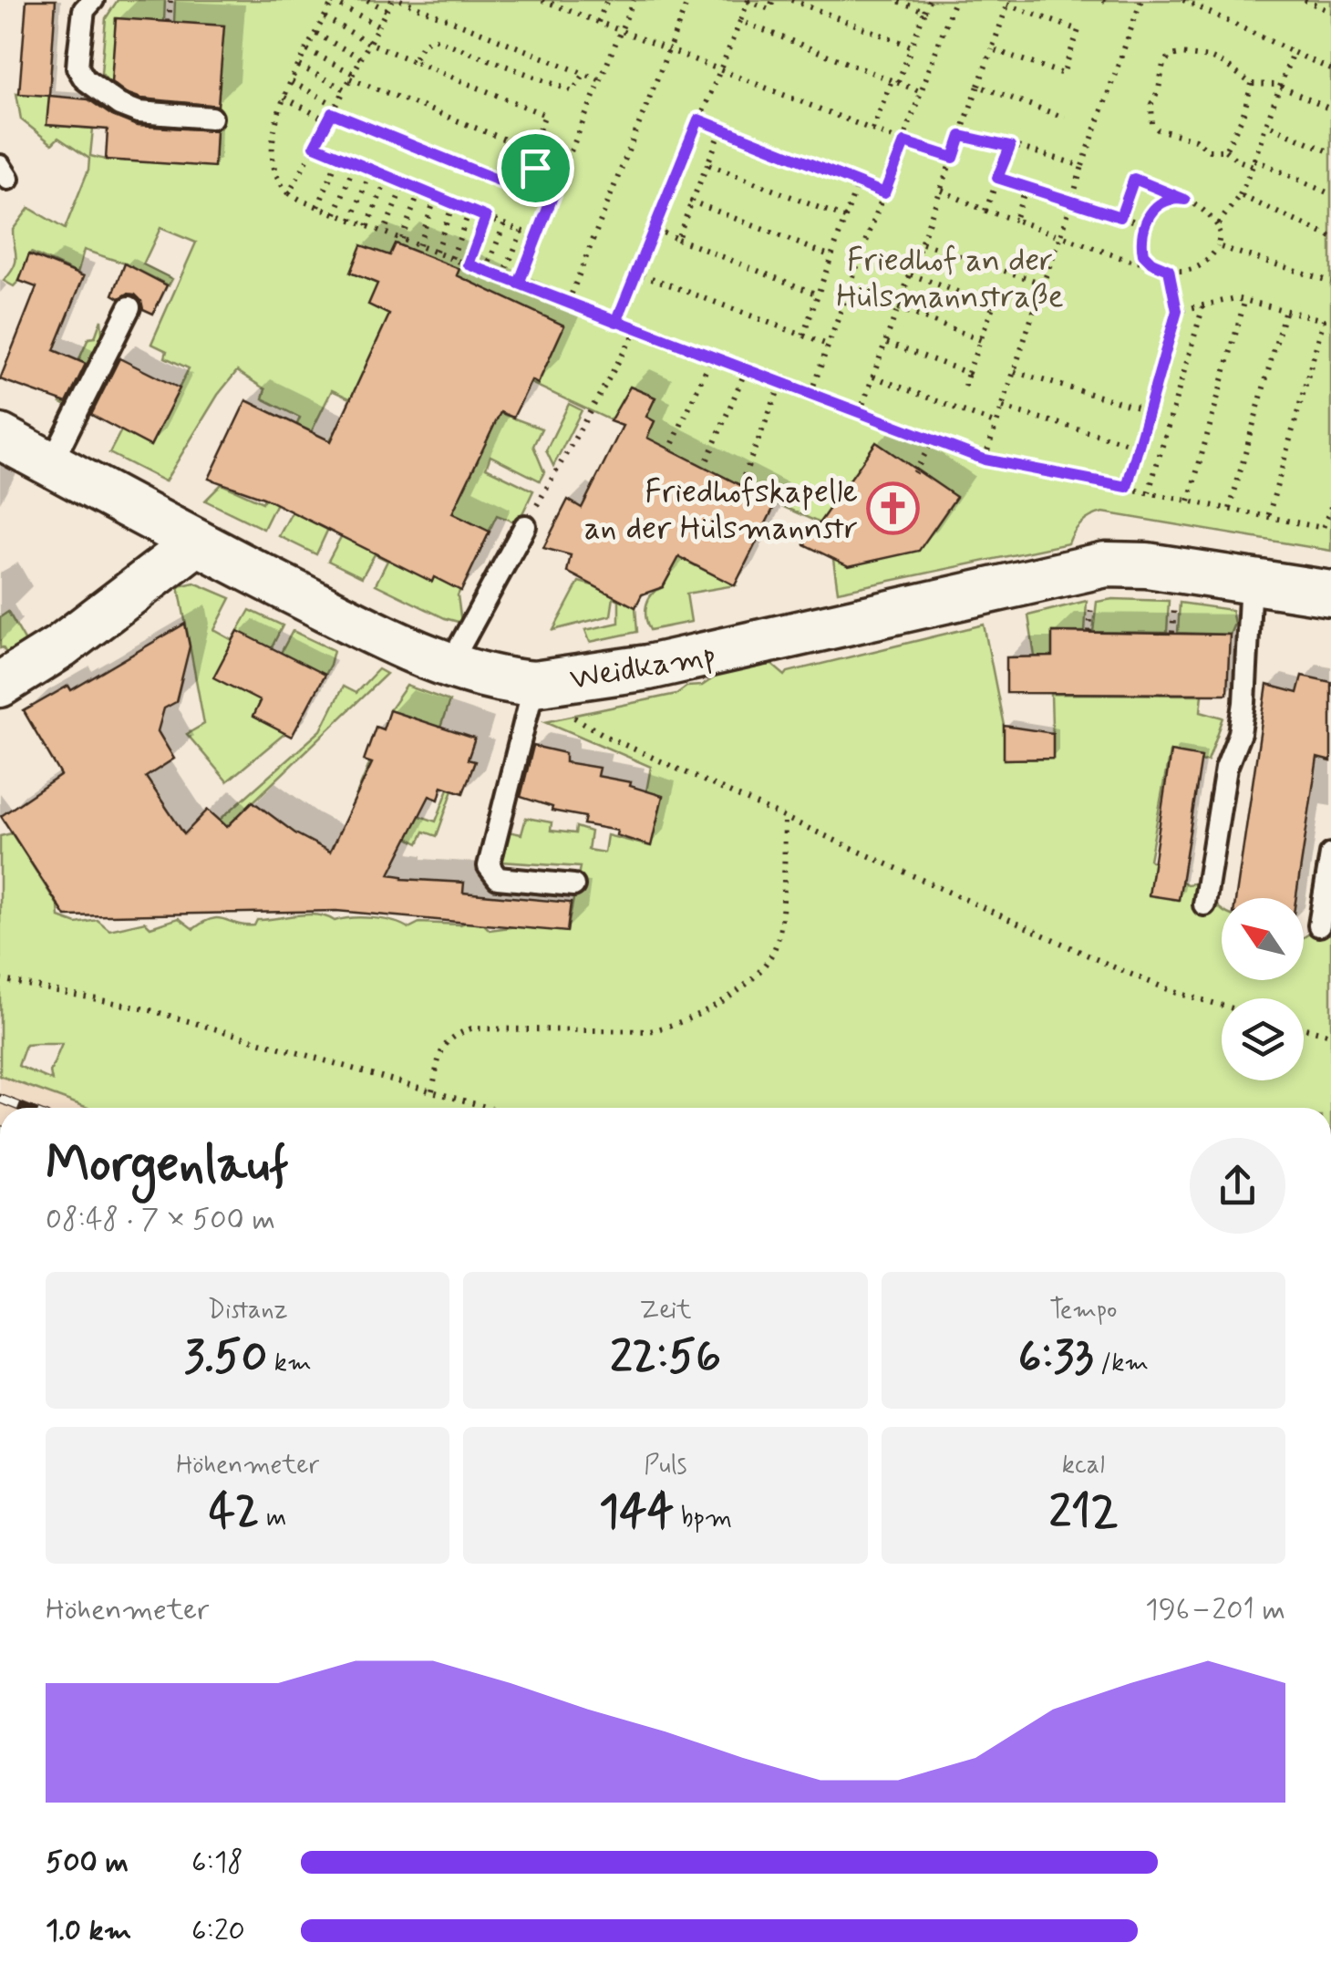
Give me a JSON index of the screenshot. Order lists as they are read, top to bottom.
{
  "streets": {
    "street": ["Weidkamp"]
  },
  "parks": ["Friedhof an der Hülsmannstraße"],
  "places": {
    "church": ["Friedhofskapelle an der Hülsmannstr"]
  },
  "north": "top left",
  "page": {
    "heading": ["Morgenlauf", "08:48 · 7 × 500 m"],
    "stats": [
      ["Distanz", "3.50 km"],
      ["Zeit", "22:56"],
      ["Tempo", "6:33 /km"],
      ["Höhenmeter", "42 m"],
      ["Puls", "144 bpm"],
      ["kcal", "212"]
    ],
    "chart": ["Höhenmeter", "196–201 m"],
    "list": [
      {
        "name": "500 m",
        "note": "6:18"
      },
      {
        "name": "1.0 km",
        "note": "6:20"
      }
    ]
  }
}
